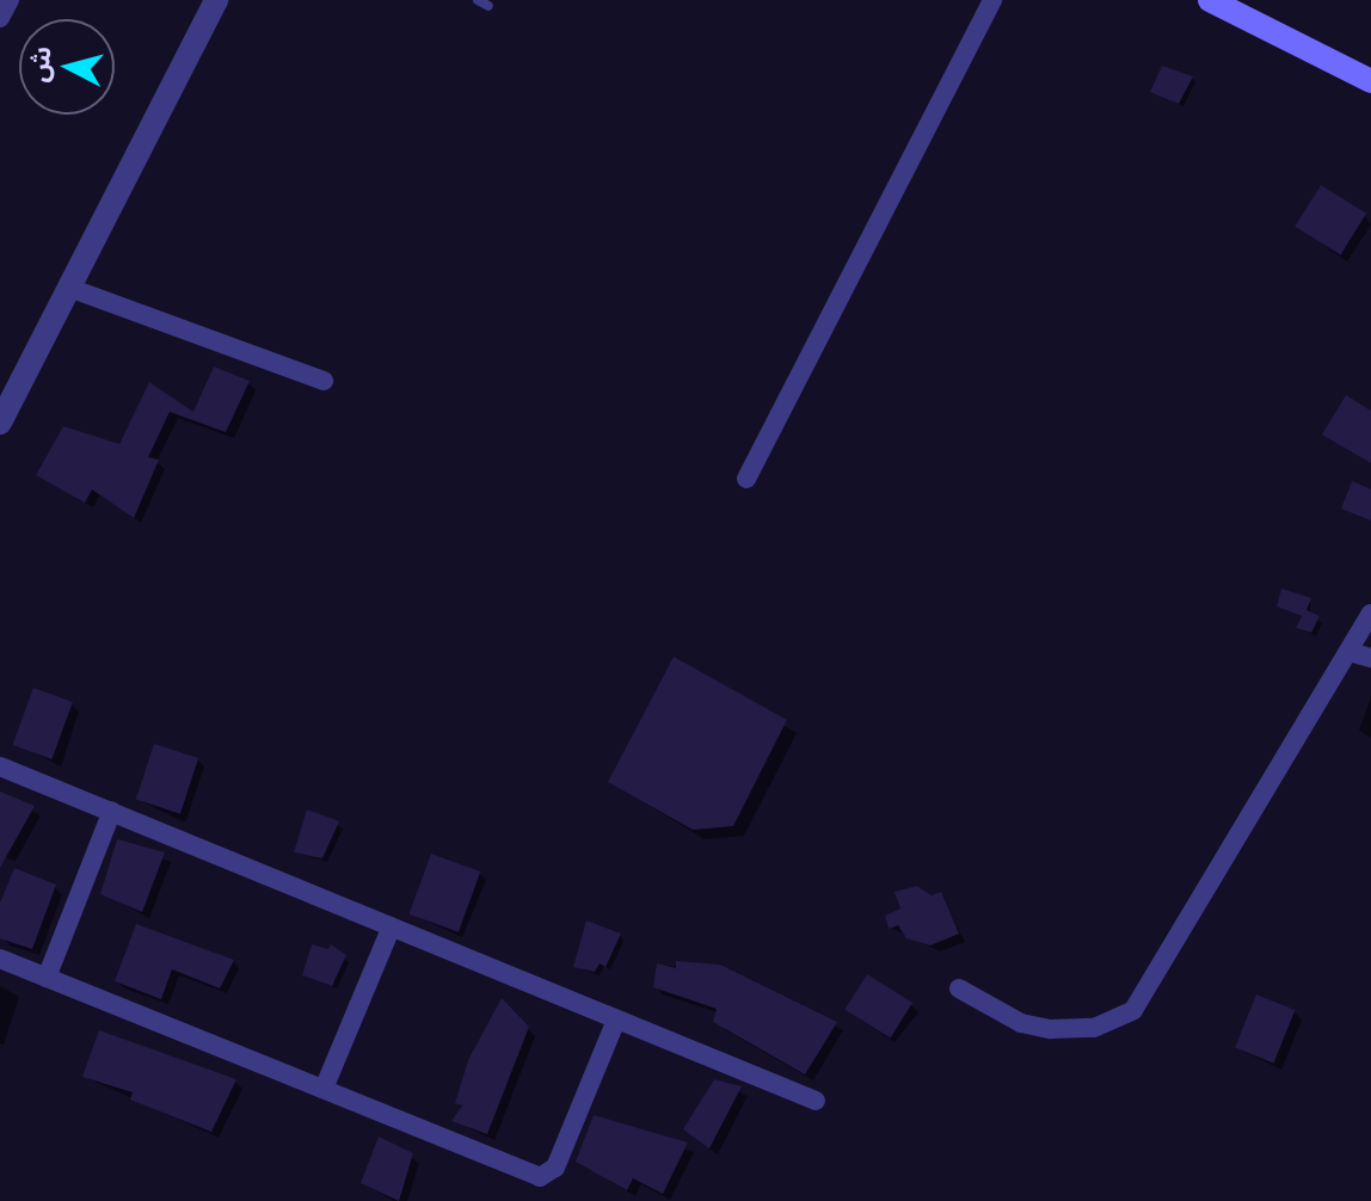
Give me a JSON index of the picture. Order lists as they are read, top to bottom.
{
  "north": "left"
}
